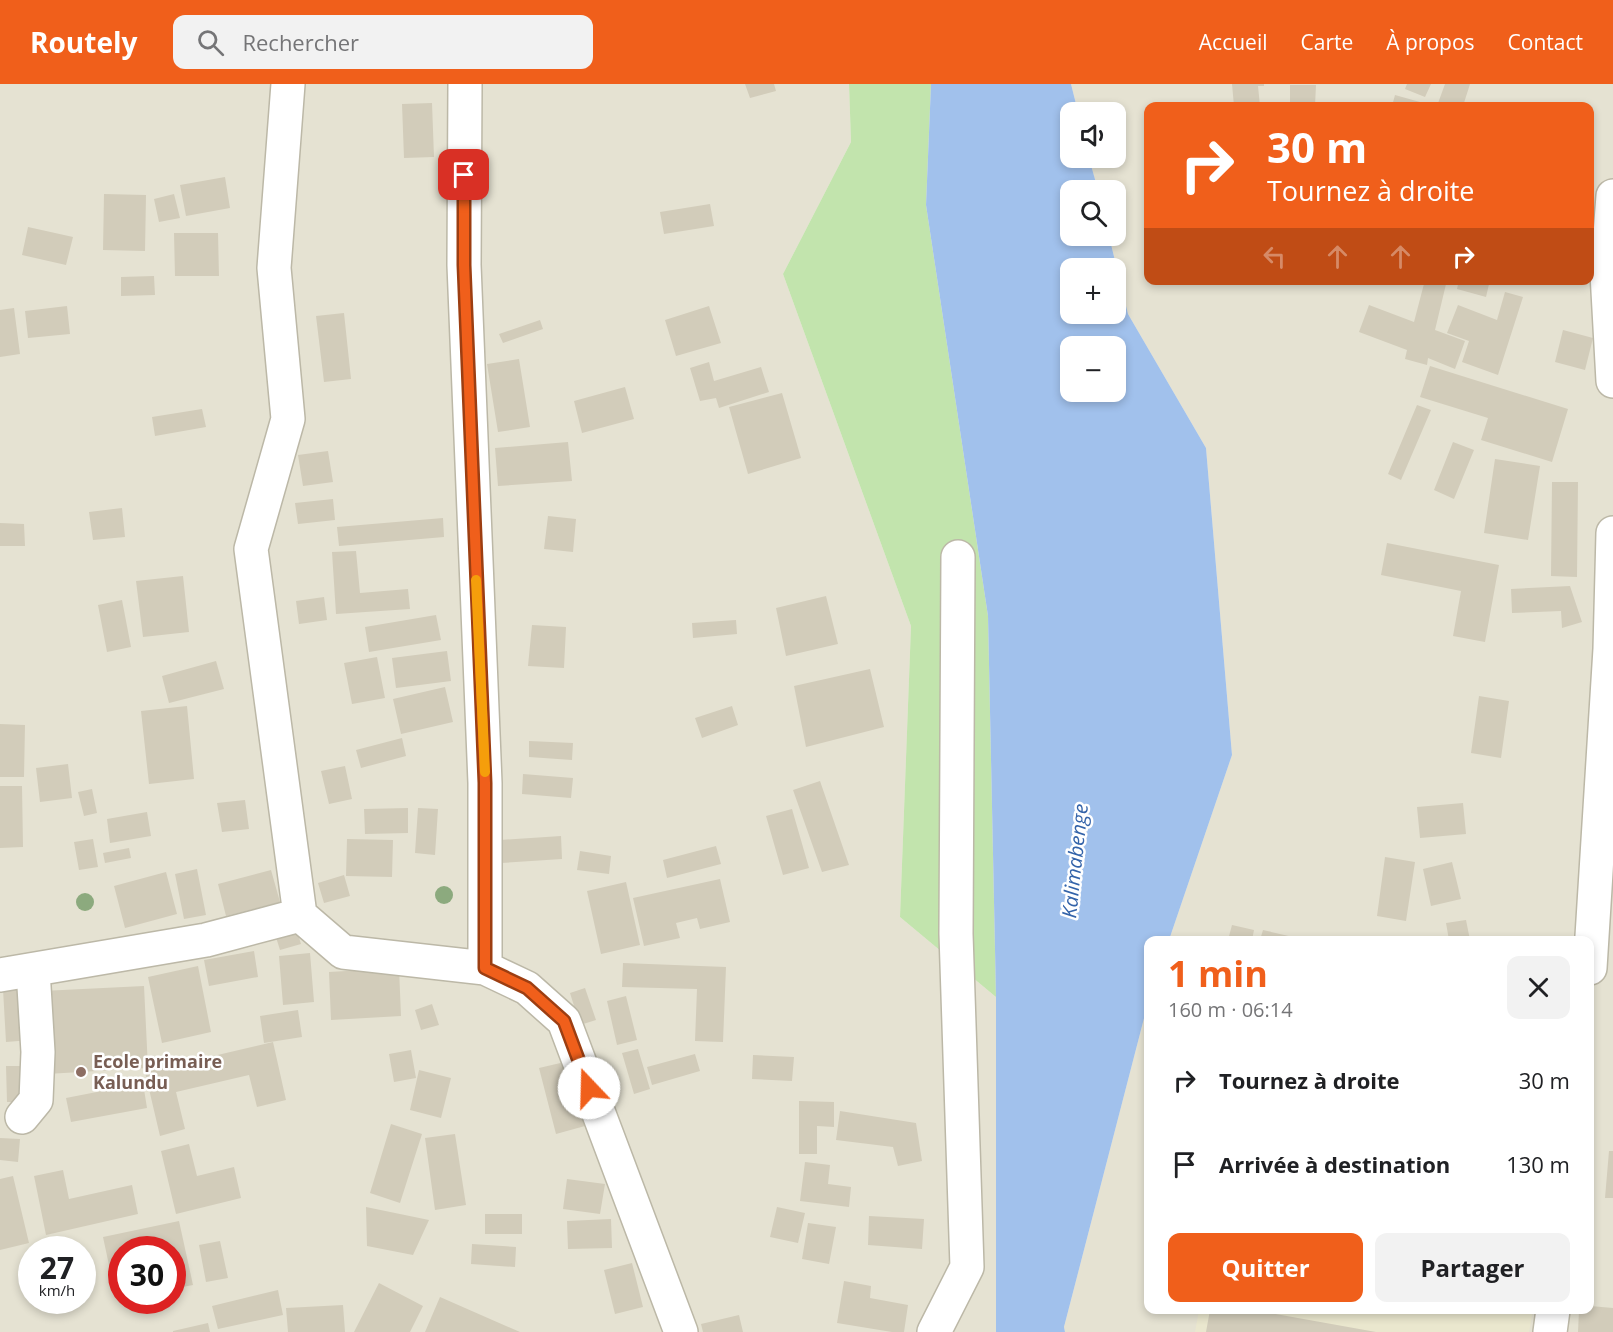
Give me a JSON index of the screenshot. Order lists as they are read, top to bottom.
{
  "water": ["Kalimabenge"],
  "places": ["Ecole primaire Kalundu"],
  "page": {
    "header": "Routely",
    "search": "Rechercher",
    "nav": [
      "Accueil",
      "Carte",
      "À propos",
      "Contact"
    ],
    "map_buttons": ["+", "−"],
    "turn": ["30 m", "Tournez à droite"],
    "heading": ["1 min", "160 m · 06:14"],
    "list": [
      {
        "name": "Tournez à droite",
        "value": "30 m"
      },
      {
        "name": "Arrivée à destination",
        "value": "130 m"
      }
    ],
    "buttons": ["Quitter", "Partager"],
    "speed": "27 km/h",
    "limit": "30"
  }
}
